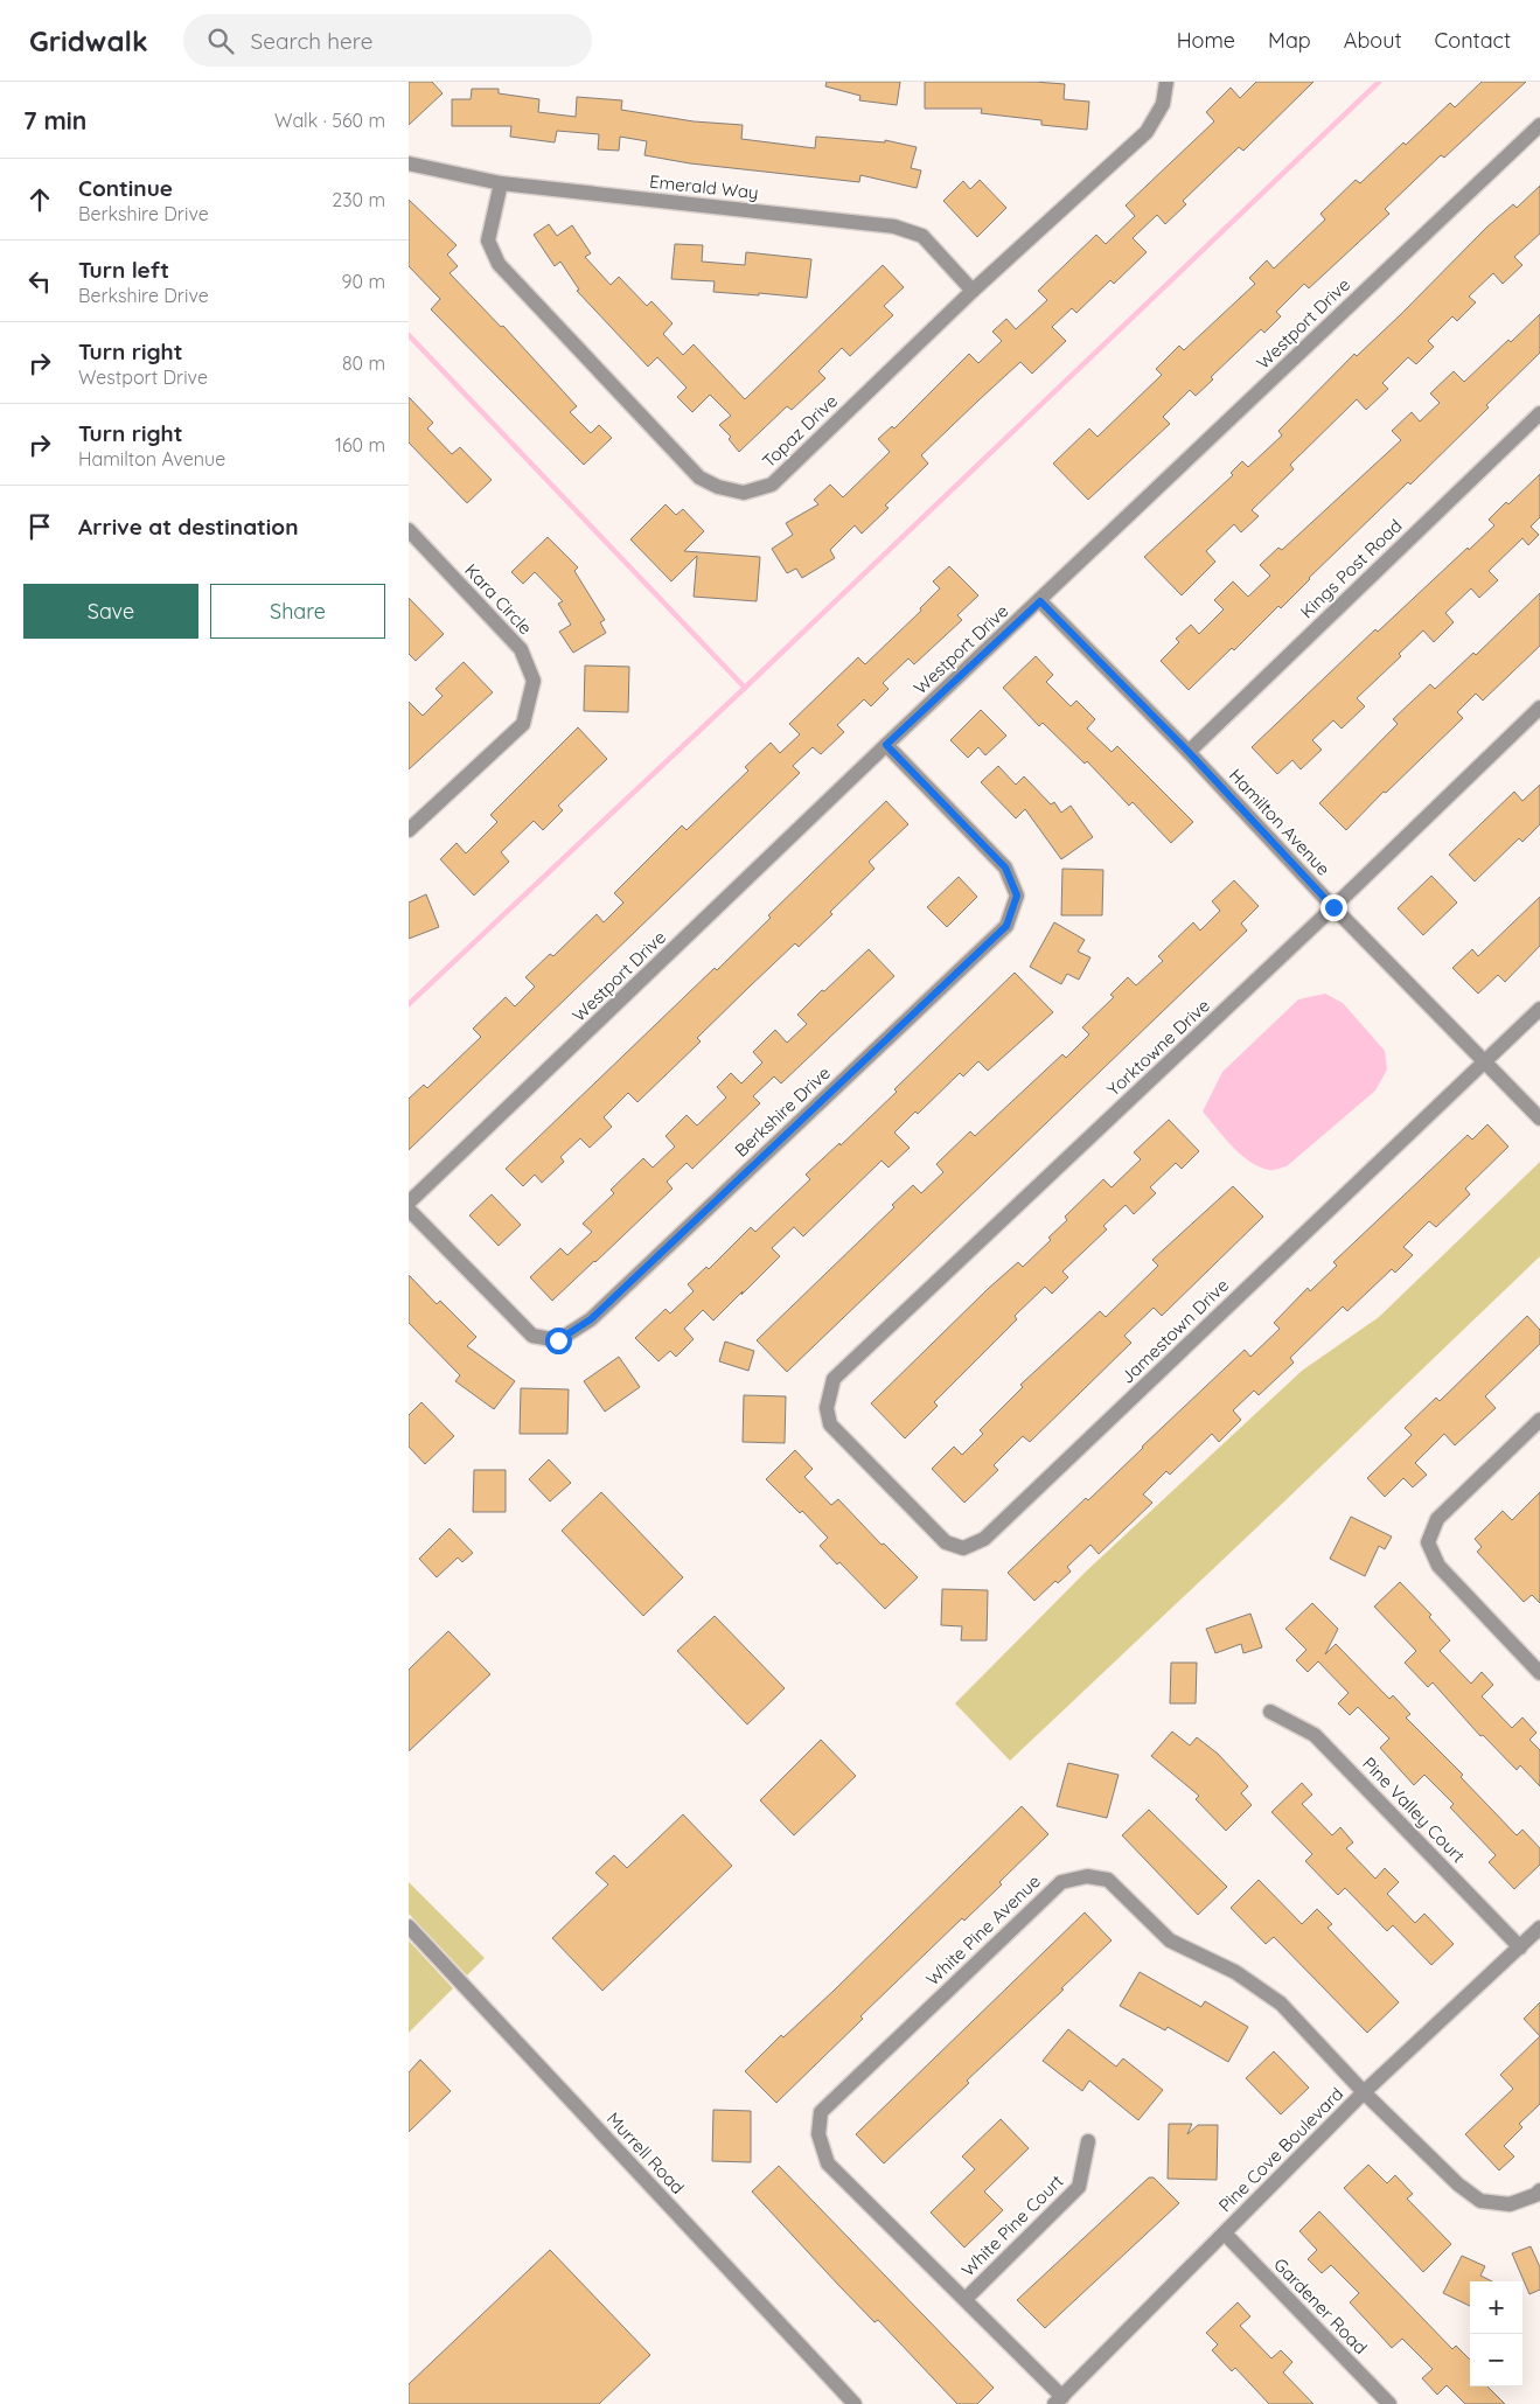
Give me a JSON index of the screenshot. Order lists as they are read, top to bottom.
{
  "streets": {
    "street": [
      "Emerald Way",
      "Westport Drive",
      "Topaz Drive",
      "Kings Post Road",
      "Kara Circle",
      "Hamilton Avenue",
      "Yorktowne Drive",
      "Berkshire Drive",
      "Jamestown Drive",
      "Pine Valley Court",
      "White Pine Avenue",
      "Pine Cove Boulevard",
      "Murrell Road",
      "White Pine Court",
      "Gardener Road"
    ]
  },
  "crossings": [
    ["Emerald Way", "Topaz Drive"],
    ["Westport Drive", "Hamilton Avenue"],
    ["Westport Drive", "Berkshire Drive"],
    ["Kings Post Road", "Hamilton Avenue"],
    ["Hamilton Avenue", "Yorktowne Drive"],
    ["Hamilton Avenue", "Jamestown Drive"],
    ["Yorktowne Drive", "Jamestown Drive"],
    ["Pine Valley Court", "Pine Cove Boulevard"],
    ["White Pine Avenue", "Pine Cove Boulevard"],
    ["White Pine Avenue", "White Pine Court"],
    ["Pine Cove Boulevard", "Gardener Road"]
  ],
  "page": {
    "header": "Gridwalk",
    "search": "Search here",
    "nav": [
      "Home",
      "Map",
      "About",
      "Contact"
    ],
    "heading": ["7 min", "Walk · 560 m"],
    "list": [
      ["Continue", "Berkshire Drive", "230 m"],
      ["Turn left", "Berkshire Drive", "90 m"],
      ["Turn right", "Westport Drive", "80 m"],
      ["Turn right", "Hamilton Avenue", "160 m"],
      "Arrive at destination"
    ],
    "buttons": ["Save", "Share"],
    "map_buttons": ["+", "−"]
  }
}
